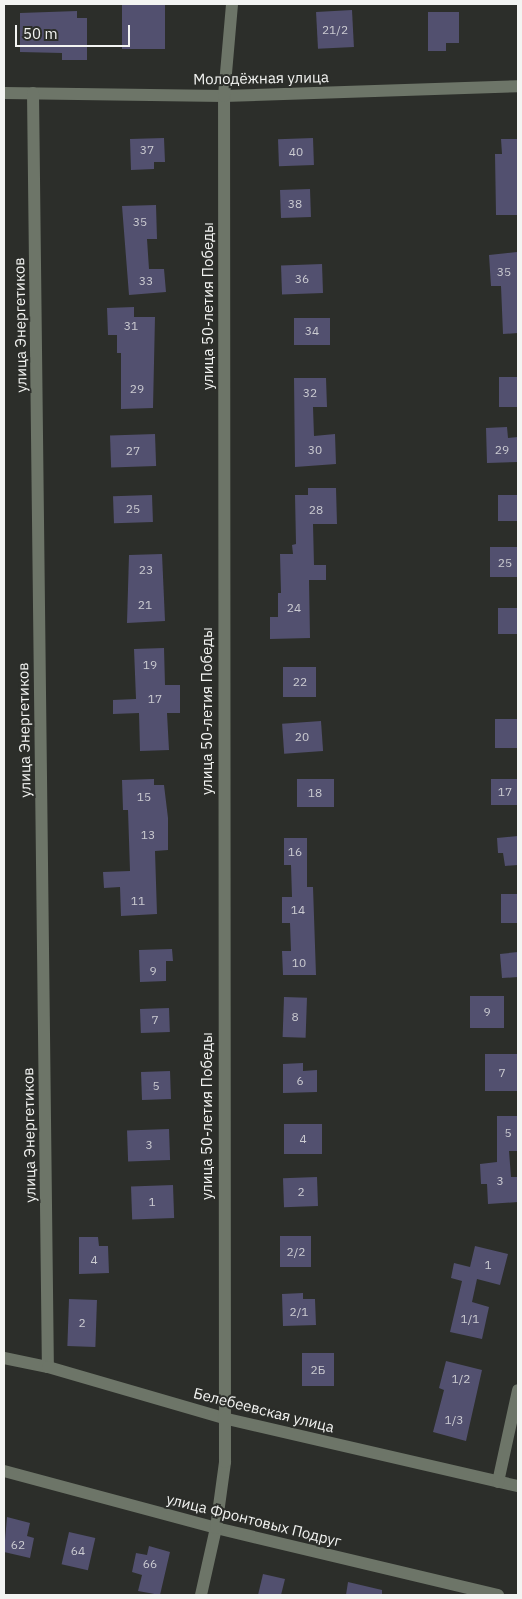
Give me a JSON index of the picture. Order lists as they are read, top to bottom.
{
  "streets": {
    "street": [
      "Молодёжная улица",
      "улица 50-летия Победы",
      "улица Энергетиков",
      "Белебеевская улица",
      "улица Фронтовых Подруг"
    ]
  },
  "crossings": [
    ["Молодёжная улица", "улица 50-летия Победы"],
    ["Молодёжная улица", "улица Энергетиков"],
    ["улица 50-летия Победы", "Белебеевская улица"],
    ["улица 50-летия Победы", "улица Фронтовых Подруг"],
    ["улица Энергетиков", "Белебеевская улица"]
  ],
  "house_numbers": [
    "21/2",
    "37",
    "40",
    "38",
    "35",
    "35",
    "36",
    "33",
    "31",
    "34",
    "29",
    "32",
    "30",
    "29",
    "27",
    "25",
    "28",
    "25",
    "23",
    "21",
    "24",
    "19",
    "22",
    "17",
    "20",
    "17",
    "18",
    "15",
    "13",
    "16",
    "11",
    "14",
    "10",
    "9",
    "9",
    "8",
    "7",
    "7",
    "6",
    "5",
    "5",
    "4",
    "3",
    "3",
    "2",
    "1",
    "2/2",
    "4",
    "1",
    "2/1",
    "1/1",
    "2",
    "2Б",
    "1/2",
    "1/3",
    "62",
    "64",
    "66"
  ],
  "scale_bar": "50 m"
}
